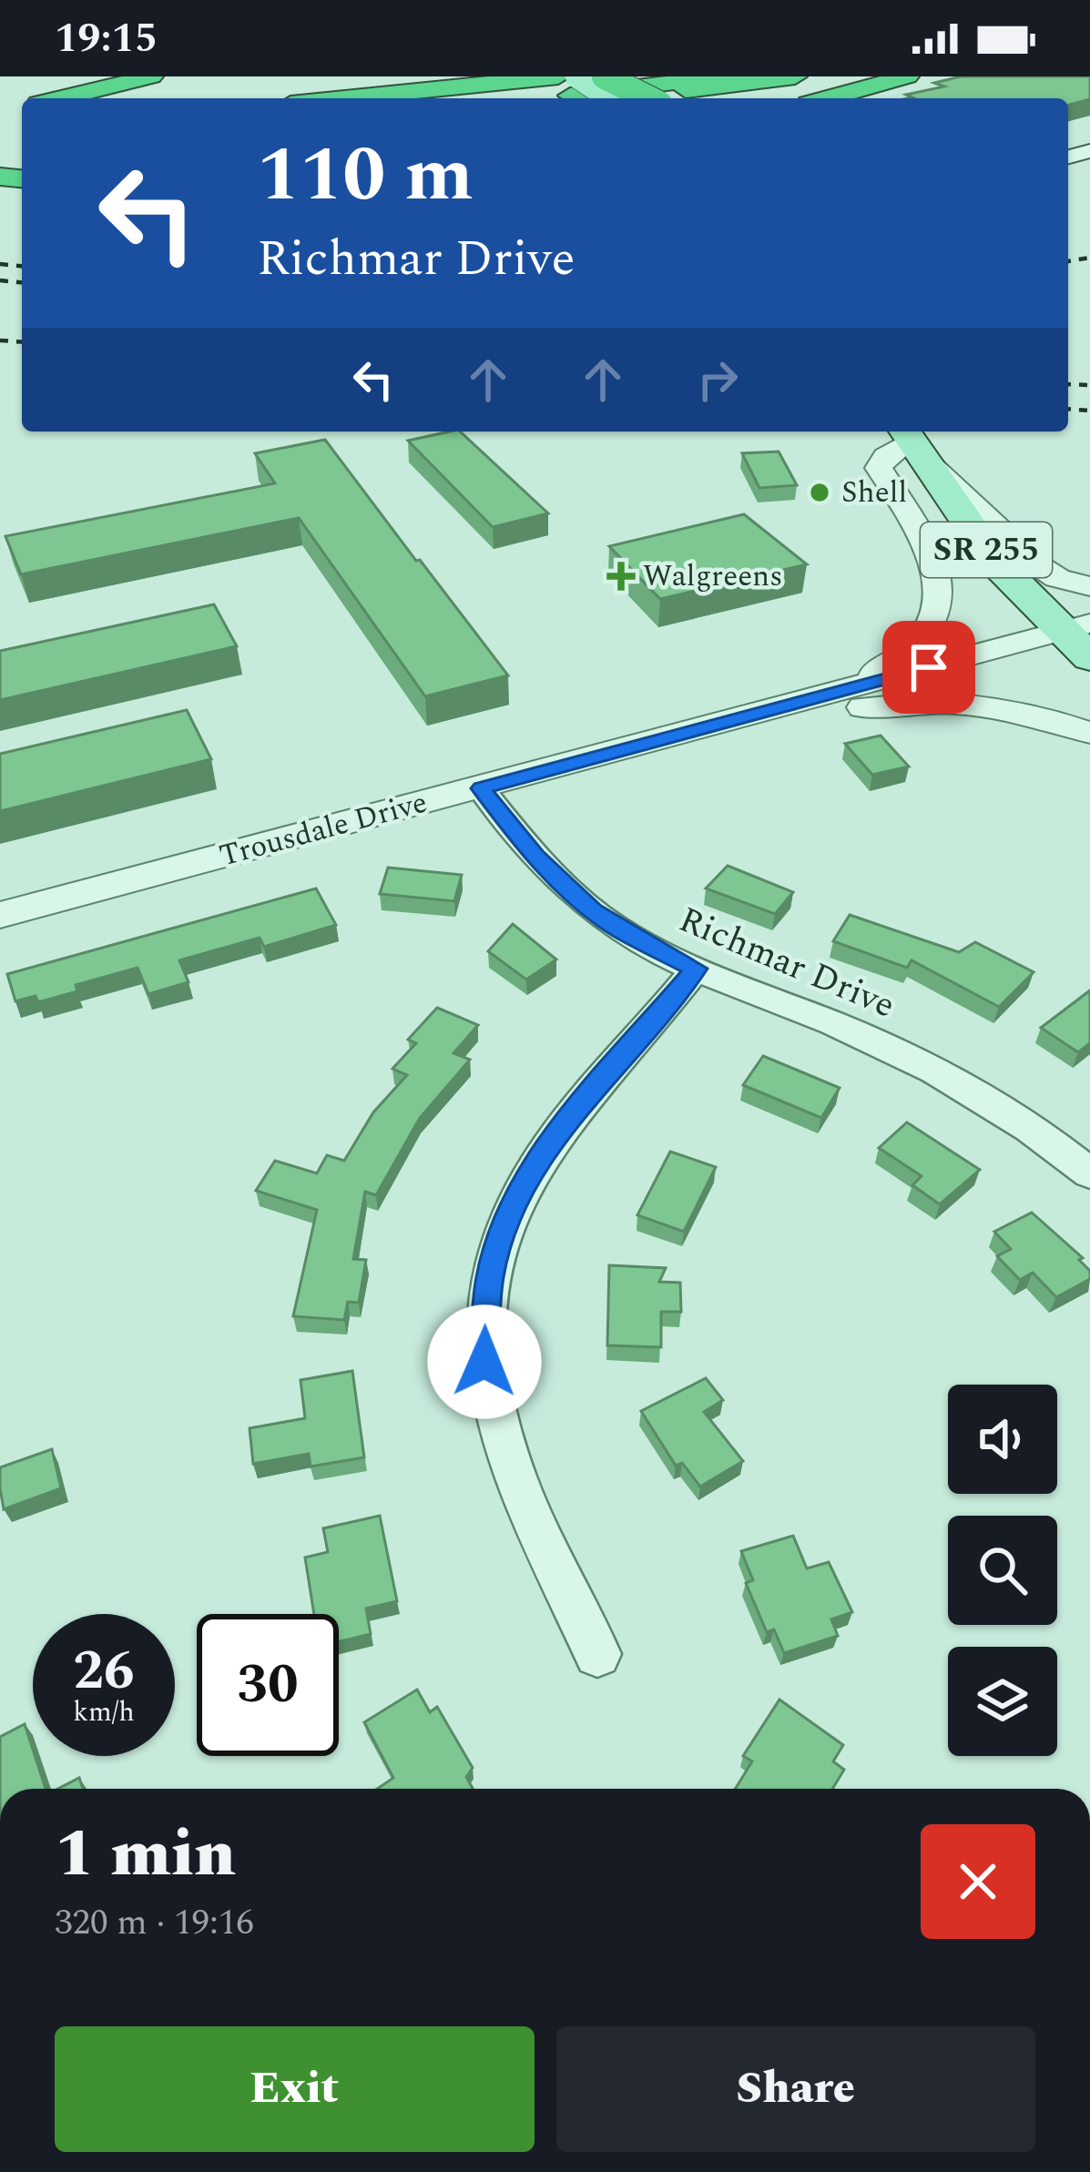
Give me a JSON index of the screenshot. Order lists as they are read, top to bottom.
{
  "streets": {
    "main road": ["SR 255"],
    "street": ["Trousdale Drive", "Richmar Drive"]
  },
  "crossings": [
    ["SR 255", "Trousdale Drive"],
    ["Trousdale Drive", "Richmar Drive"]
  ],
  "places": {
    "other": ["Shell"],
    "health": ["Walgreens"]
  },
  "page": {
    "status": "19:15",
    "turn": ["110 m", "Richmar Drive"],
    "speed": "26 km/h",
    "limit": "30",
    "heading": ["1 min", "320 m · 19:16"],
    "buttons": ["Exit", "Share"]
  }
}
